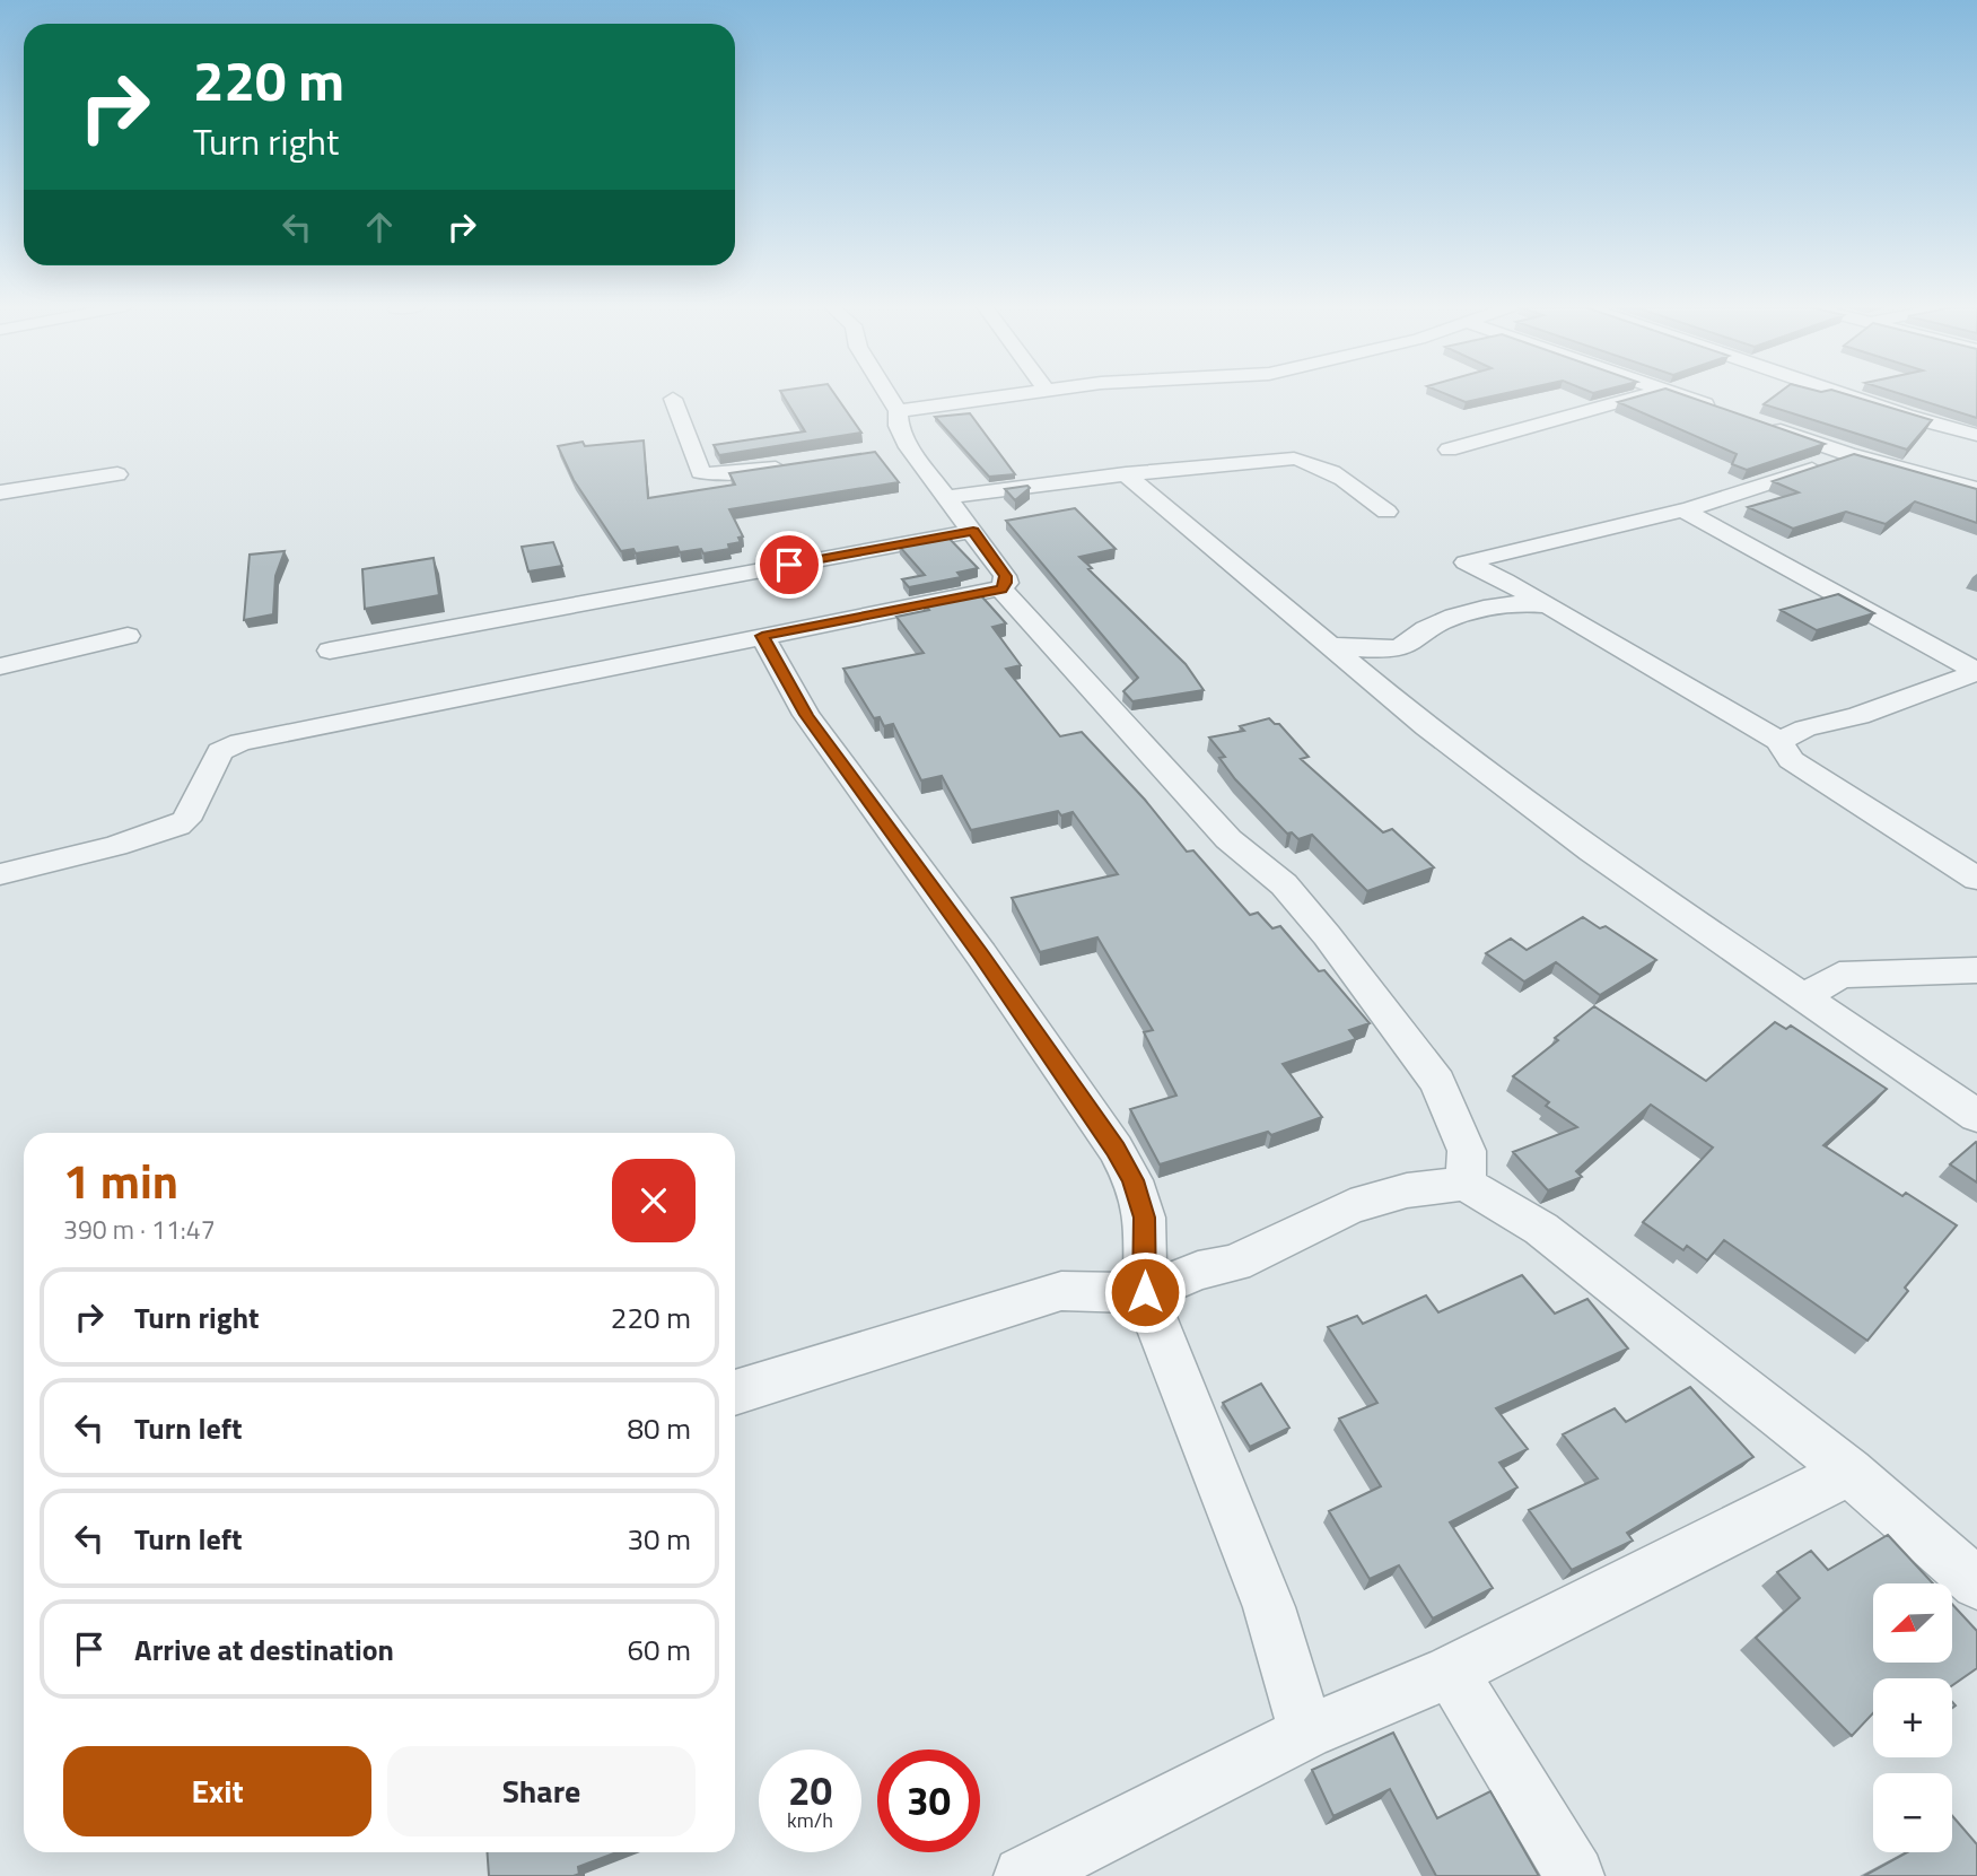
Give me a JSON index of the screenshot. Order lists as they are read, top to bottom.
{
  "north": "bottom left",
  "page": {
    "turn": ["220 m", "Turn right"],
    "heading": ["1 min", "390 m · 11:47"],
    "list": [
      {
        "name": "Turn right",
        "value": "220 m"
      },
      {
        "name": "Turn left",
        "value": "80 m"
      },
      {
        "name": "Turn left",
        "value": "30 m"
      },
      {
        "name": "Arrive at destination",
        "value": "60 m"
      }
    ],
    "map_buttons": ["+", "−"],
    "buttons": ["Exit", "Share"],
    "speed": "20 km/h",
    "limit": "30"
  }
}
